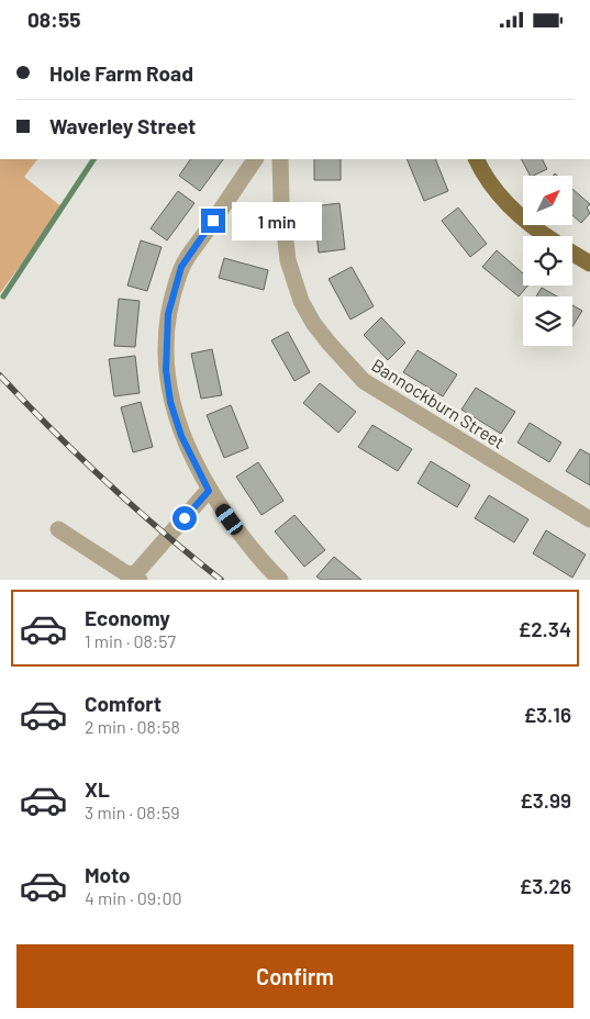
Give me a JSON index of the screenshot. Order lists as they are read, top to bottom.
{
  "streets": {
    "street": ["Bannockburn Street"]
  },
  "north": "top right",
  "page": {
    "status": "08:55",
    "banner": ["Hole Farm Road", "Waverley Street"],
    "bubble": "1 min",
    "list": [
      {
        "name": "Economy",
        "note": "1 min · 08:57",
        "value": "£2.34"
      },
      {
        "name": "Comfort",
        "note": "2 min · 08:58",
        "value": "£3.16"
      },
      {
        "name": "XL",
        "note": "3 min · 08:59",
        "value": "£3.99"
      },
      {
        "name": "Moto",
        "note": "4 min · 09:00",
        "value": "£3.26"
      }
    ],
    "buttons": "Confirm"
  }
}
